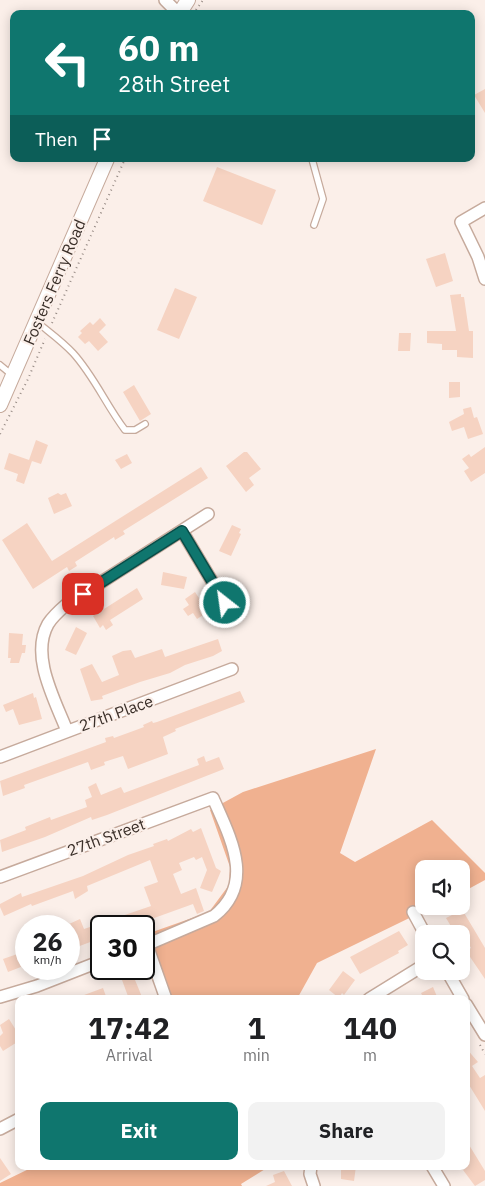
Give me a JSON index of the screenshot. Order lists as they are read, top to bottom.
{
  "streets": {
    "street": ["Fosters Ferry Road", "27th Place", "27th Street"]
  },
  "page": {
    "turn": ["60 m", "28th Street"],
    "then": "Then",
    "speed": "26 km/h",
    "limit": "30",
    "eta": [
      "17:42",
      "Arrival",
      "1",
      "min",
      "140",
      "m"
    ],
    "buttons": ["Exit", "Share"]
  }
}
